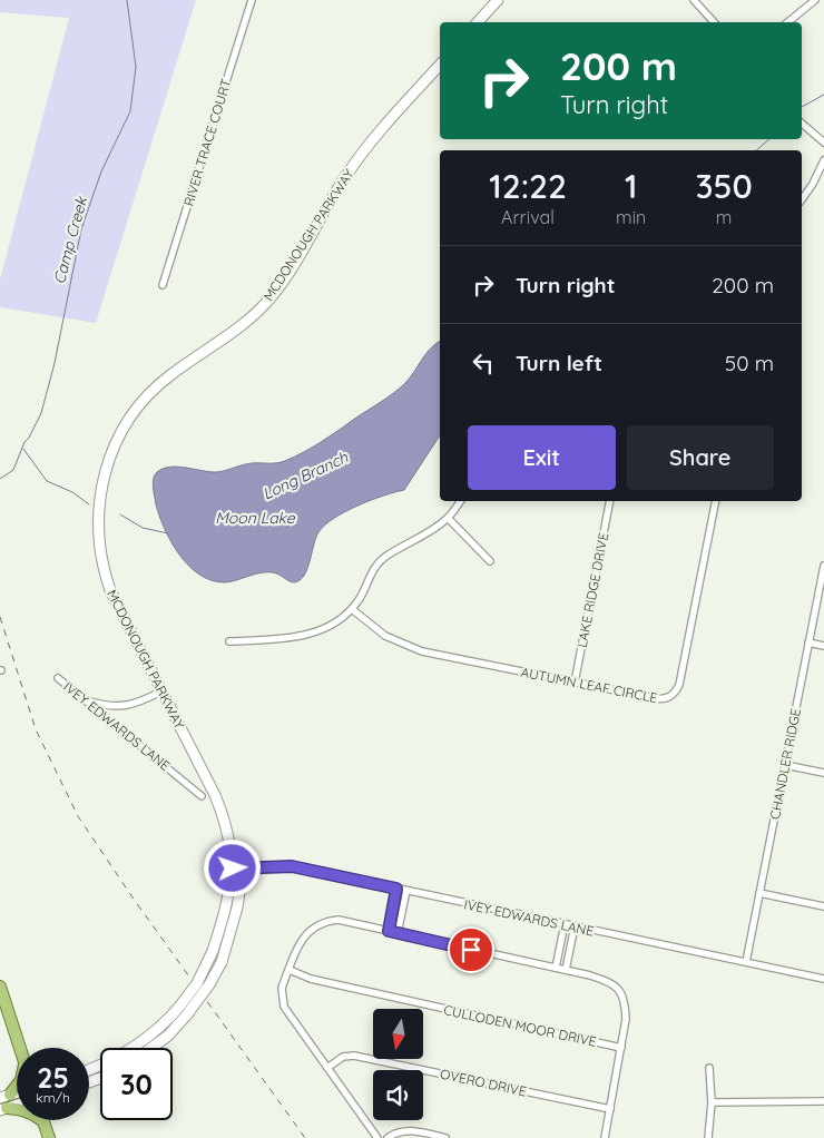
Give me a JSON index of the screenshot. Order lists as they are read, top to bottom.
{
  "streets": {
    "street": [
      "RIVER TRACE COURT",
      "MCDONOUGH PARKWAY",
      "LAKE RIDGE DRIVE",
      "AUTUMN LEAF CIRCLE",
      "IVEY EDWARDS LANE",
      "CHANDLER RIDGE",
      "CULLODEN MOOR DRIVE",
      "OVERO DRIVE"
    ]
  },
  "crossings": [
    ["MCDONOUGH PARKWAY", "IVEY EDWARDS LANE"],
    ["LAKE RIDGE DRIVE", "AUTUMN LEAF CIRCLE"],
    ["IVEY EDWARDS LANE", "CHANDLER RIDGE"]
  ],
  "water": ["Camp Creek", "Long Branch", "Moon Lake"],
  "north": "bottom",
  "page": {
    "turn": ["200 m", "Turn right"],
    "eta": [
      "12:22",
      "Arrival",
      "1",
      "min",
      "350",
      "m"
    ],
    "list": [
      {
        "name": "Turn right",
        "value": "200 m"
      },
      {
        "name": "Turn left",
        "value": "50 m"
      }
    ],
    "buttons": ["Exit", "Share"],
    "speed": "25 km/h",
    "limit": "30"
  }
}
